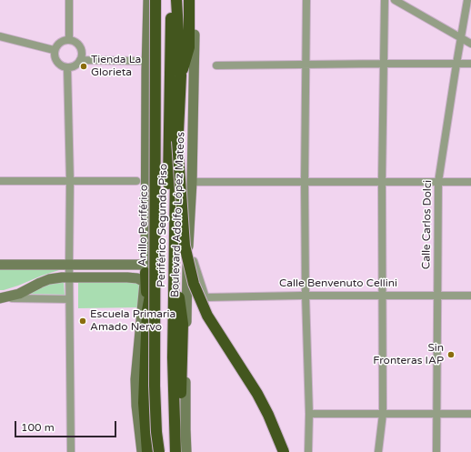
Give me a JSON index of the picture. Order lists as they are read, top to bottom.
{
  "streets": {
    "highway": ["Anillo Periférico", "Periférico Segundo Piso"],
    "main road": ["Boulevard Adolfo López Mateos"],
    "street": ["Calle Carlos Dolci", "Calle Benvenuto Cellini"]
  },
  "crossings": [
    ["Boulevard Adolfo López Mateos", "Calle Benvenuto Cellini"],
    ["Calle Carlos Dolci", "Calle Benvenuto Cellini"]
  ],
  "places": ["Tienda La Glorieta", "Escuela Primaria Amado Nervo", "Sin Fronteras IAP"],
  "scale_bar": "100 m"
}
